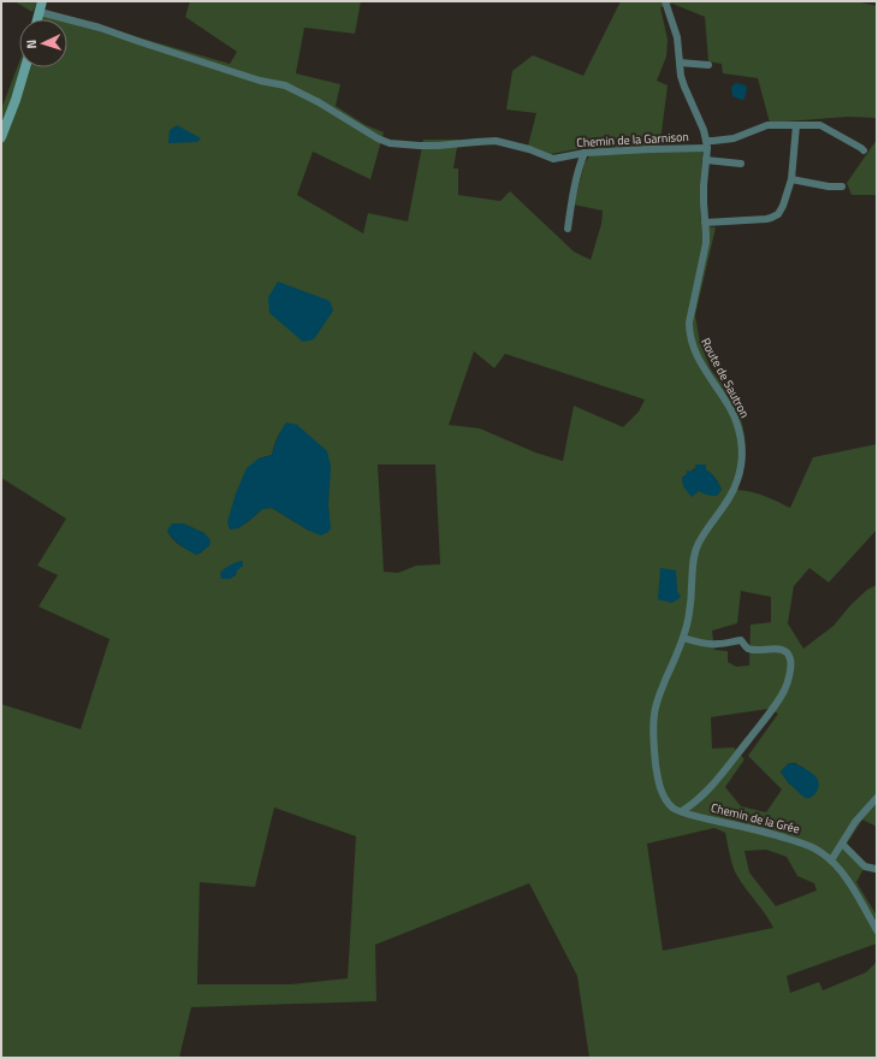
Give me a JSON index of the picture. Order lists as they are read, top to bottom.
{
  "streets": {
    "street": ["Chemin de la Garnison", "Route de Sautron", "Chemin de la Grée"]
  },
  "crossings": [
    ["Chemin de la Garnison", "Route de Sautron"],
    ["Route de Sautron", "Chemin de la Grée"]
  ],
  "north": "left"
}
